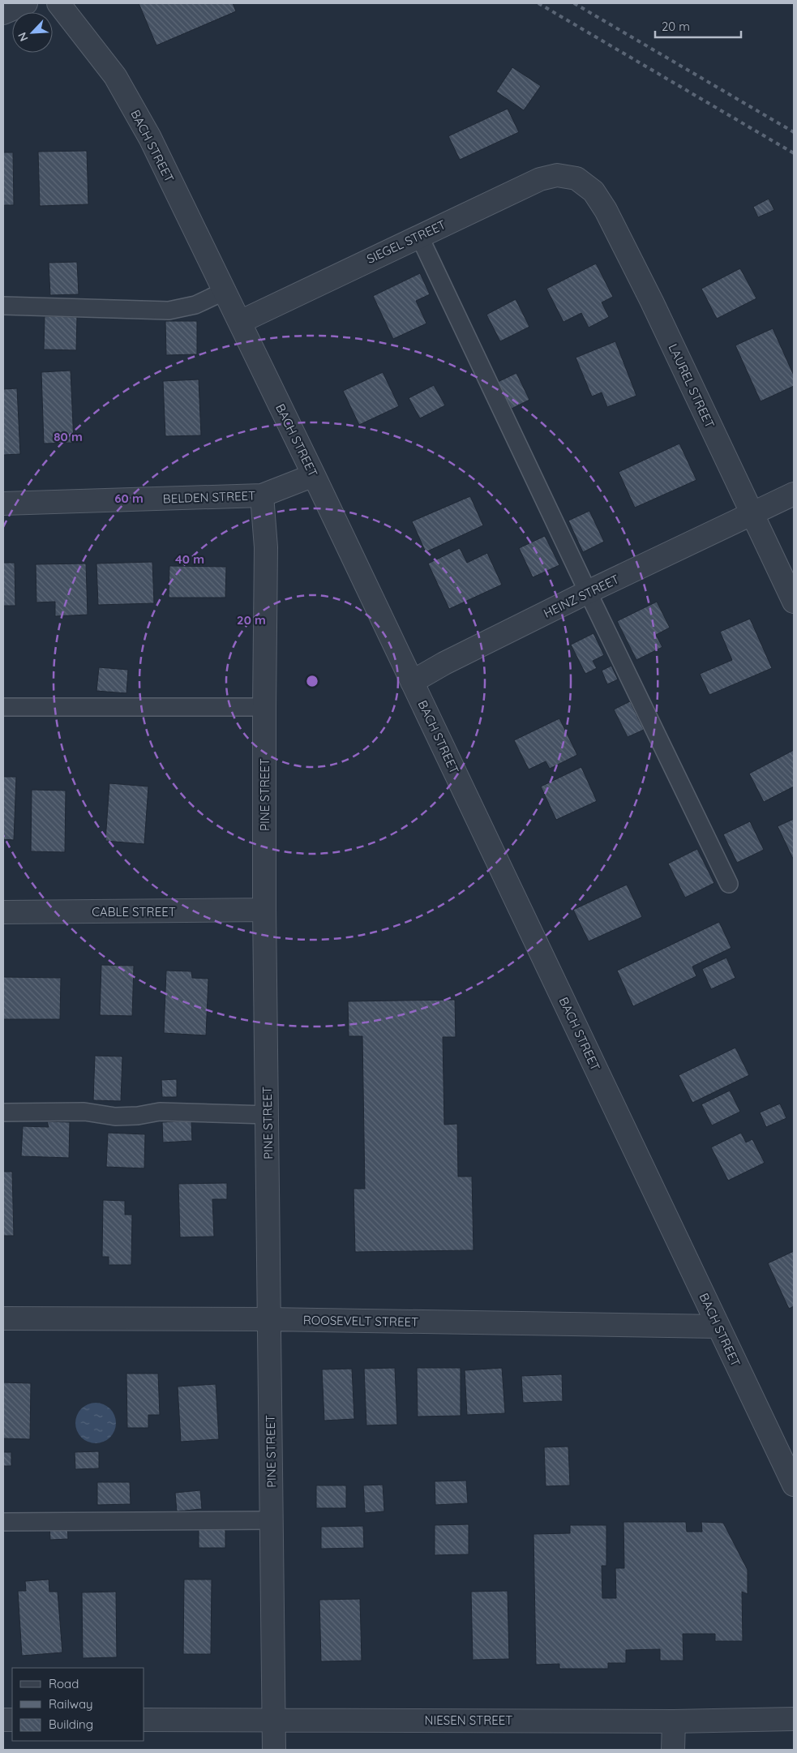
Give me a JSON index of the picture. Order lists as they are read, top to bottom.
{
  "streets": {
    "street": [
      "BACH STREET",
      "SIEGEL STREET",
      "LAUREL STREET",
      "BELDEN STREET",
      "HEINZ STREET",
      "PINE STREET",
      "CABLE STREET",
      "ROOSEVELT STREET",
      "NIESEN STREET"
    ]
  },
  "crossings": [
    ["BACH STREET", "SIEGEL STREET"],
    ["BACH STREET", "BELDEN STREET"],
    ["BACH STREET", "HEINZ STREET"],
    ["BACH STREET", "ROOSEVELT STREET"],
    ["SIEGEL STREET", "LAUREL STREET"],
    ["LAUREL STREET", "HEINZ STREET"],
    ["BELDEN STREET", "PINE STREET"],
    ["PINE STREET", "CABLE STREET"],
    ["PINE STREET", "ROOSEVELT STREET"],
    ["PINE STREET", "NIESEN STREET"]
  ],
  "legend": ["Road", "Railway", "Building"],
  "scale_bar": "20 m",
  "north": "bottom left",
  "rings": [
    "80 m",
    "60 m",
    "40 m",
    "20 m"
  ]
}
